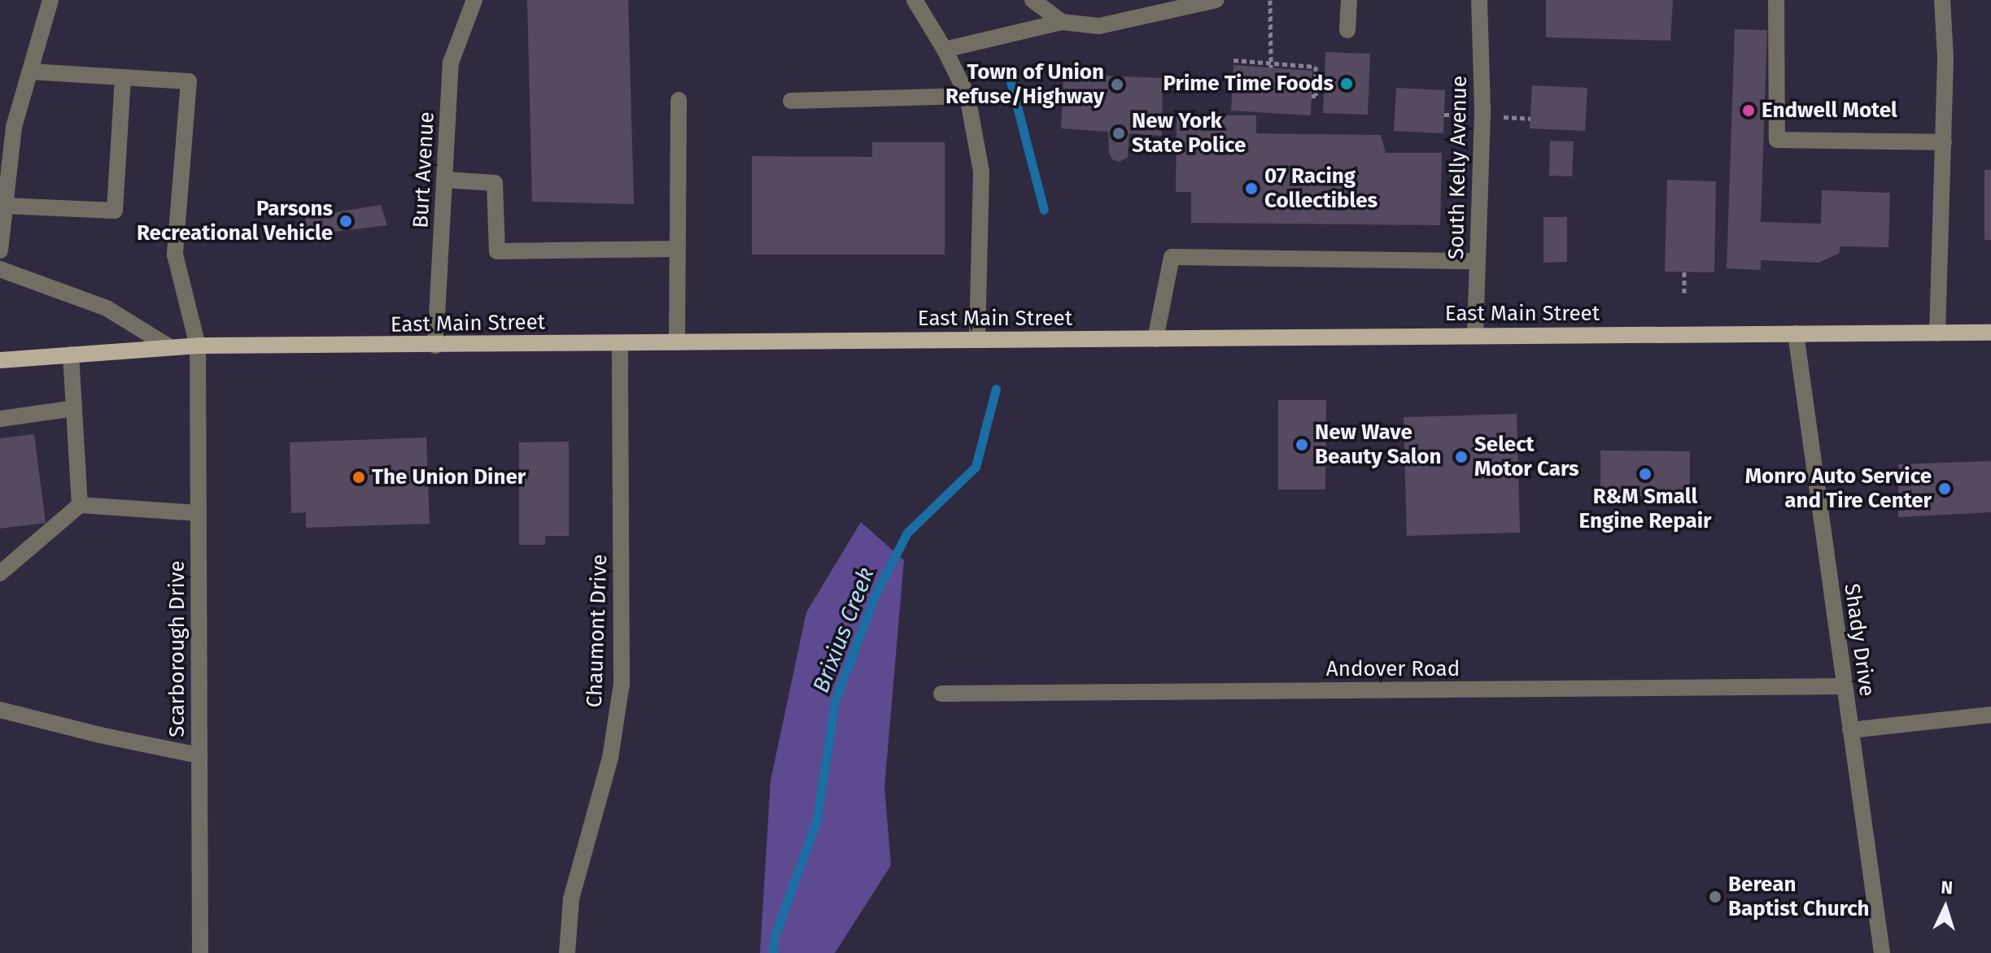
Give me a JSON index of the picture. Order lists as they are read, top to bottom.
{
  "streets": {
    "main road": ["East Main Street"],
    "street": [
      "South Kelly Avenue",
      "Burt Avenue",
      "Chaumont Drive",
      "Shady Drive",
      "Scarborough Drive",
      "Andover Road"
    ]
  },
  "crossings": [
    ["South Kelly Avenue", "East Main Street"],
    ["Burt Avenue", "East Main Street"],
    ["East Main Street", "Chaumont Drive"],
    ["East Main Street", "Shady Drive"],
    ["East Main Street", "Scarborough Drive"],
    ["Shady Drive", "Andover Road"]
  ],
  "water": ["Brixius Creek"],
  "places": [
    "Prime Time Foods",
    "Town of Union Refuse/Highway",
    "Endwell Motel",
    "New York State Police",
    "07 Racing Collectibles",
    "Parsons Recreational Vehicle",
    "New Wave Beauty Salon",
    "Select Motor Cars",
    "R&M Small Engine Repair",
    "The Union Diner",
    "Monro Auto Service and Tire Center",
    "Berean Baptist Church"
  ],
  "north": "top"
}
